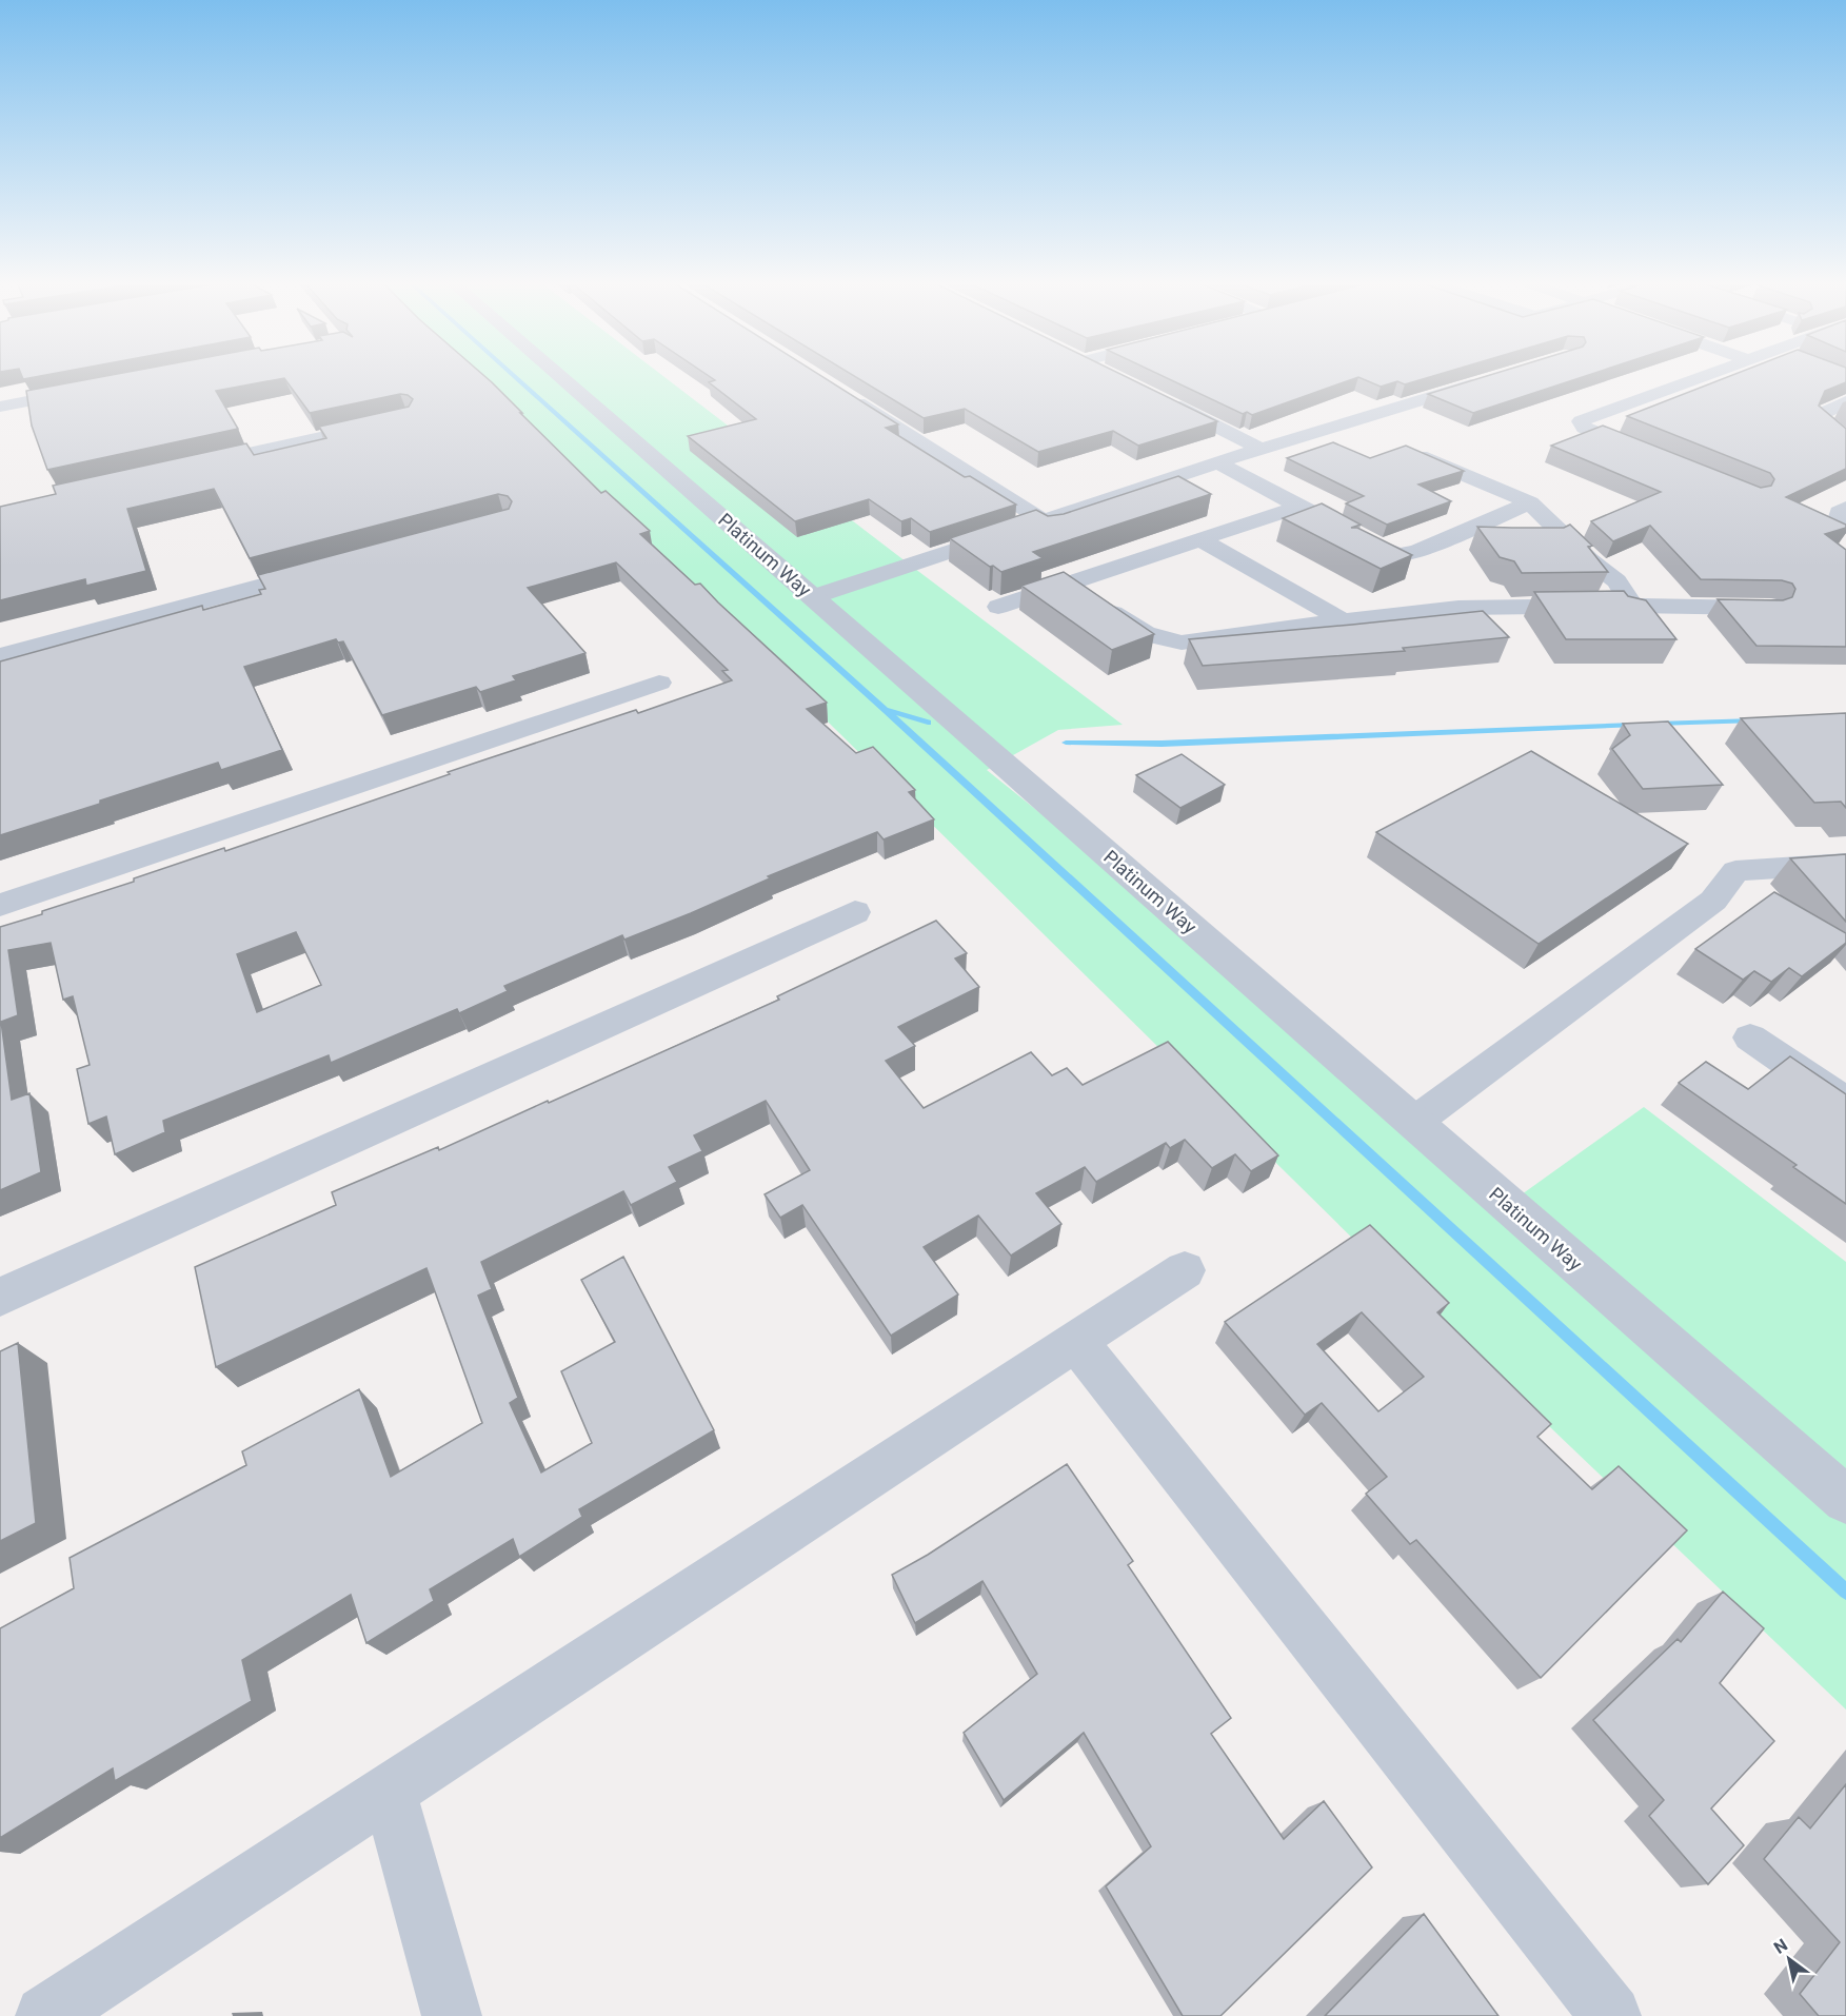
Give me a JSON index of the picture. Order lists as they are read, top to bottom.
{
  "streets": {
    "street": ["Platinum Way"]
  },
  "north": "top left"
}
